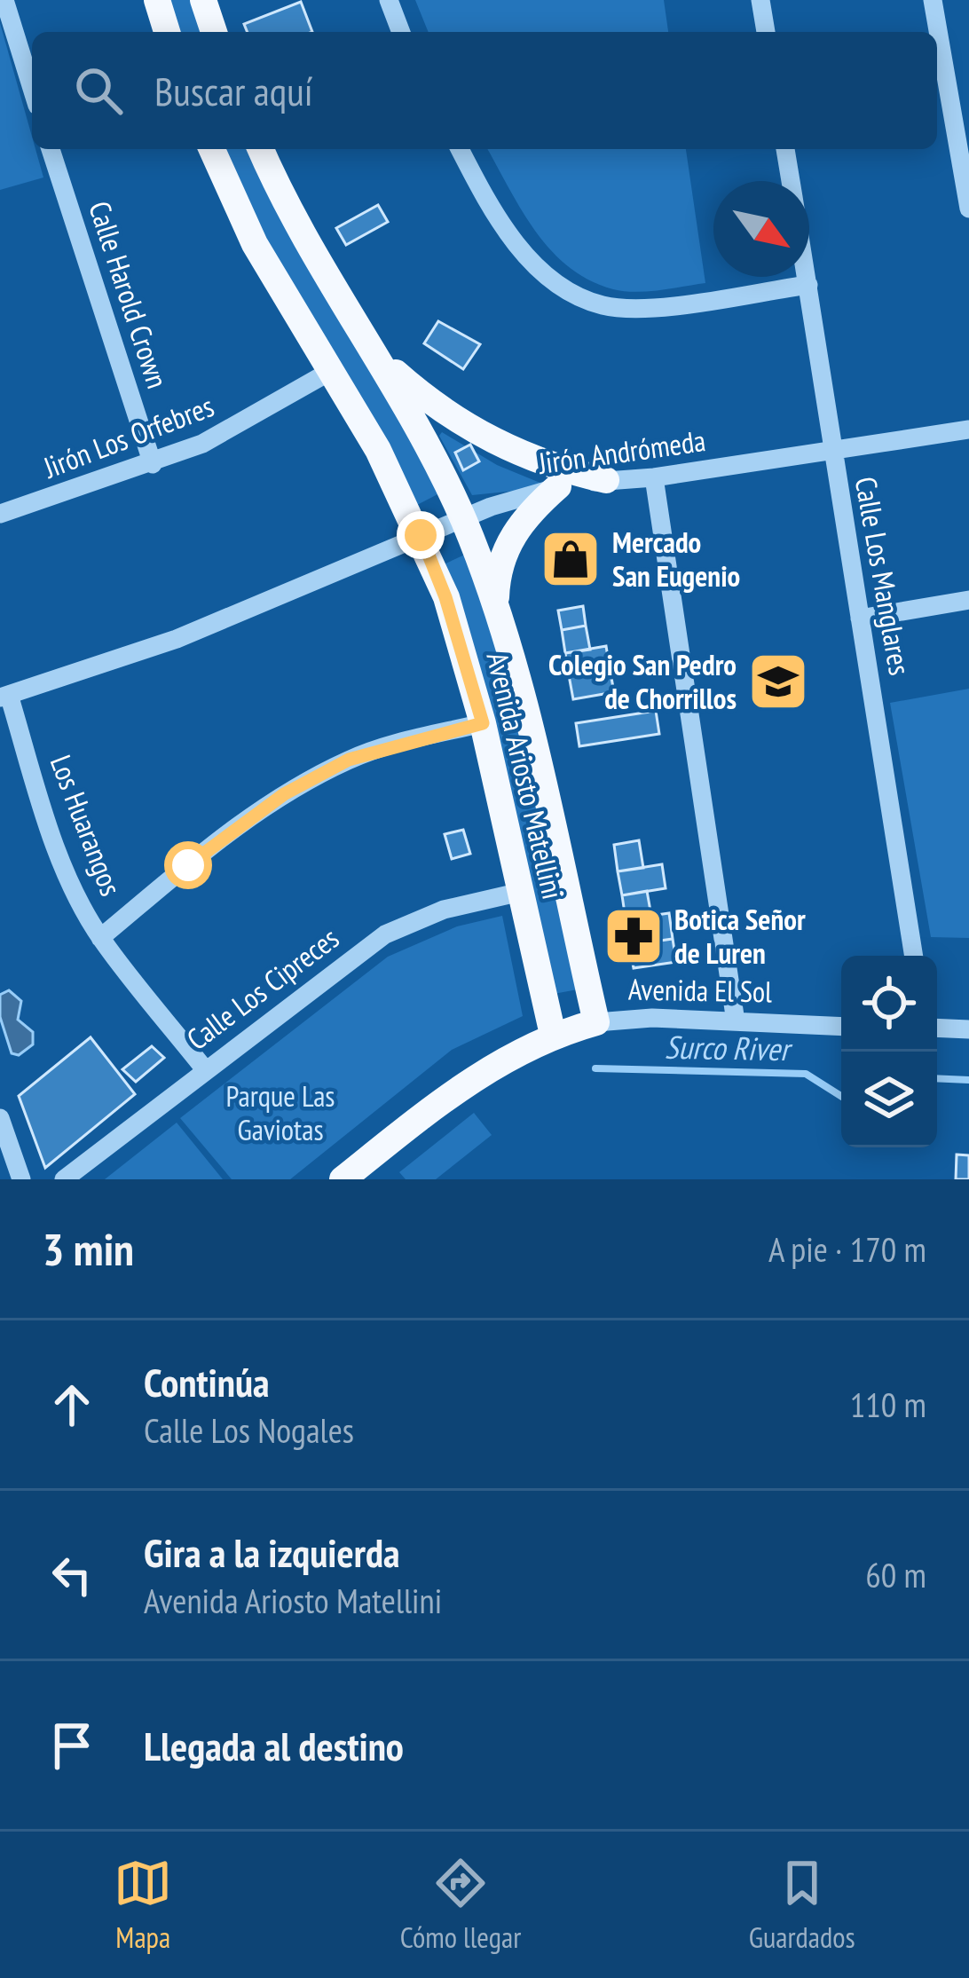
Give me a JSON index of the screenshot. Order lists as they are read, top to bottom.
{
  "streets": {
    "main road": ["Avenida Ariosto Matellini", "Avenida El Sol"],
    "street": [
      "Calle Harold Crown",
      "Jirón Los Orfebres",
      "Jirón Andrómeda",
      "Calle Los Manglares",
      "Los Huarangos",
      "Calle Los Cipreces"
    ]
  },
  "crossings": [
    ["Calle Harold Crown", "Jirón Los Orfebres"],
    ["Jirón Los Orfebres", "Avenida Ariosto Matellini"],
    ["Jirón Andrómeda", "Calle Los Manglares"],
    ["Jirón Andrómeda", "Avenida Ariosto Matellini"],
    ["Jirón Andrómeda", "Los Huarangos"],
    ["Avenida Ariosto Matellini", "Calle Los Cipreces"],
    ["Avenida Ariosto Matellini", "Avenida El Sol"],
    ["Los Huarangos", "Calle Los Cipreces"]
  ],
  "water": ["Surco River"],
  "parks": ["Parque Las Gaviotas"],
  "places": {
    "shop": ["Mercado San Eugenio"],
    "school or university": ["Colegio San Pedro de Chorrillos"],
    "pharmacy": ["Botica Señor de Luren"]
  },
  "north": "bottom right",
  "page": {
    "search": "Buscar aquí",
    "heading": ["3 min", "A pie · 170 m"],
    "list": [
      ["Continúa", "Calle Los Nogales", "110 m"],
      ["Gira a la izquierda", "Avenida Ariosto Matellini", "60 m"],
      "Llegada al destino"
    ],
    "nav": ["Mapa", "Cómo llegar", "Guardados"]
  }
}
